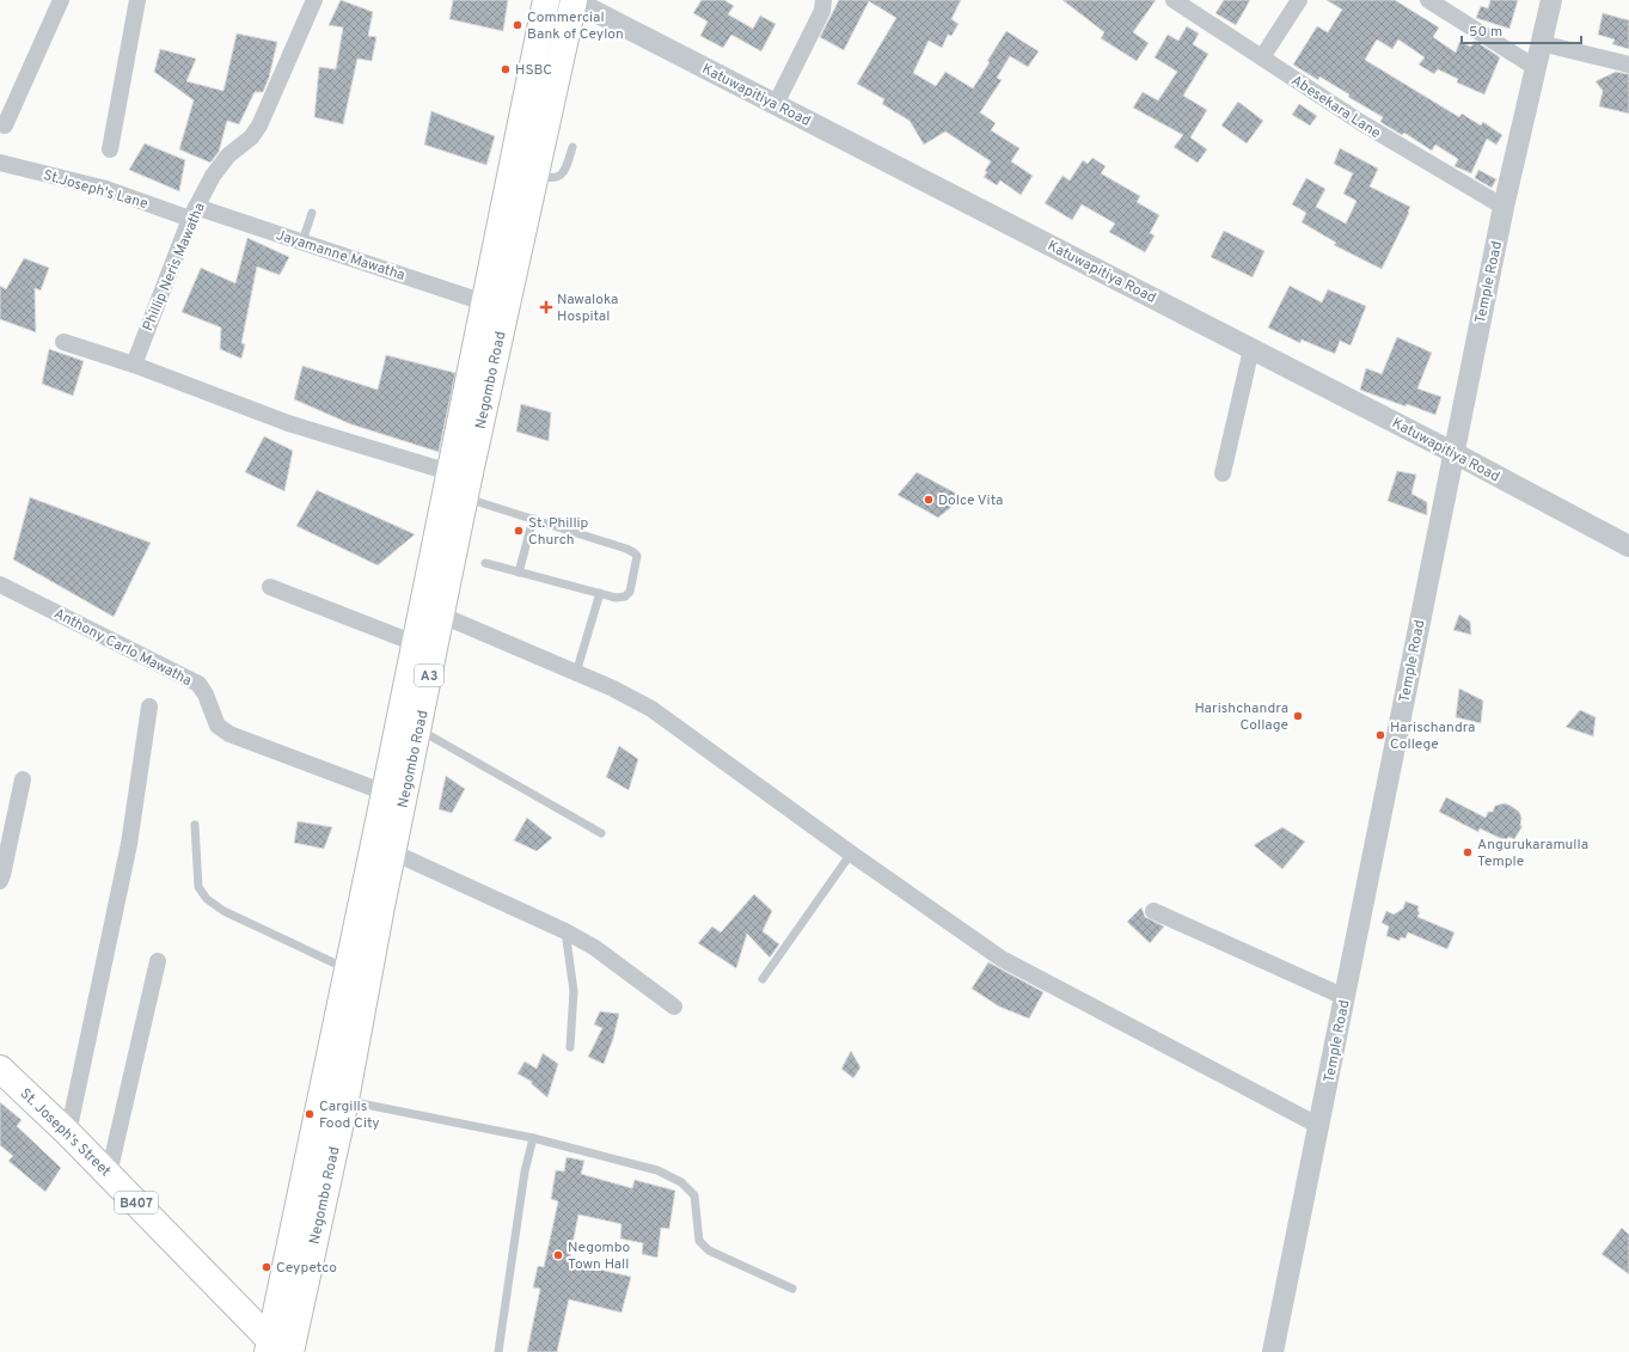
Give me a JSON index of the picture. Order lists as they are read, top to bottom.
{
  "streets": {
    "main road": [
      "Negombo Road",
      "A3",
      "St. Joseph's Street",
      "B407"
    ],
    "street": [
      "Katuwapitiya Road",
      "Abesekara Lane",
      "St.Joseph's Lane",
      "Jayamanne Mawatha",
      "Phillip Neris Mawatha",
      "Temple Road",
      "Anthony Carlo Mawatha"
    ]
  },
  "crossings": [
    ["Katuwapitiya Road", "Temple Road"],
    ["Katuwapitiya Road", "Negombo Road"],
    ["Abesekara Lane", "Temple Road"],
    ["St.Joseph's Lane", "Jayamanne Mawatha"],
    ["St.Joseph's Lane", "Phillip Neris Mawatha"],
    ["Jayamanne Mawatha", "Phillip Neris Mawatha"],
    ["Jayamanne Mawatha", "Negombo Road"],
    ["Negombo Road", "Anthony Carlo Mawatha"],
    ["Negombo Road", "St. Joseph's Street"]
  ],
  "places": {
    "other": [
      "Commercial Bank of Ceylon",
      "HSBC",
      "Dolce Vita",
      "St. Phillip Church",
      "Harishchandra Collage",
      "Harischandra College",
      "Angurukaramulla Temple",
      "Cargills Food City",
      "Negombo Town Hall",
      "Ceypetco"
    ],
    "health": ["Nawaloka Hospital"]
  },
  "scale_bar": "50 m"
}
